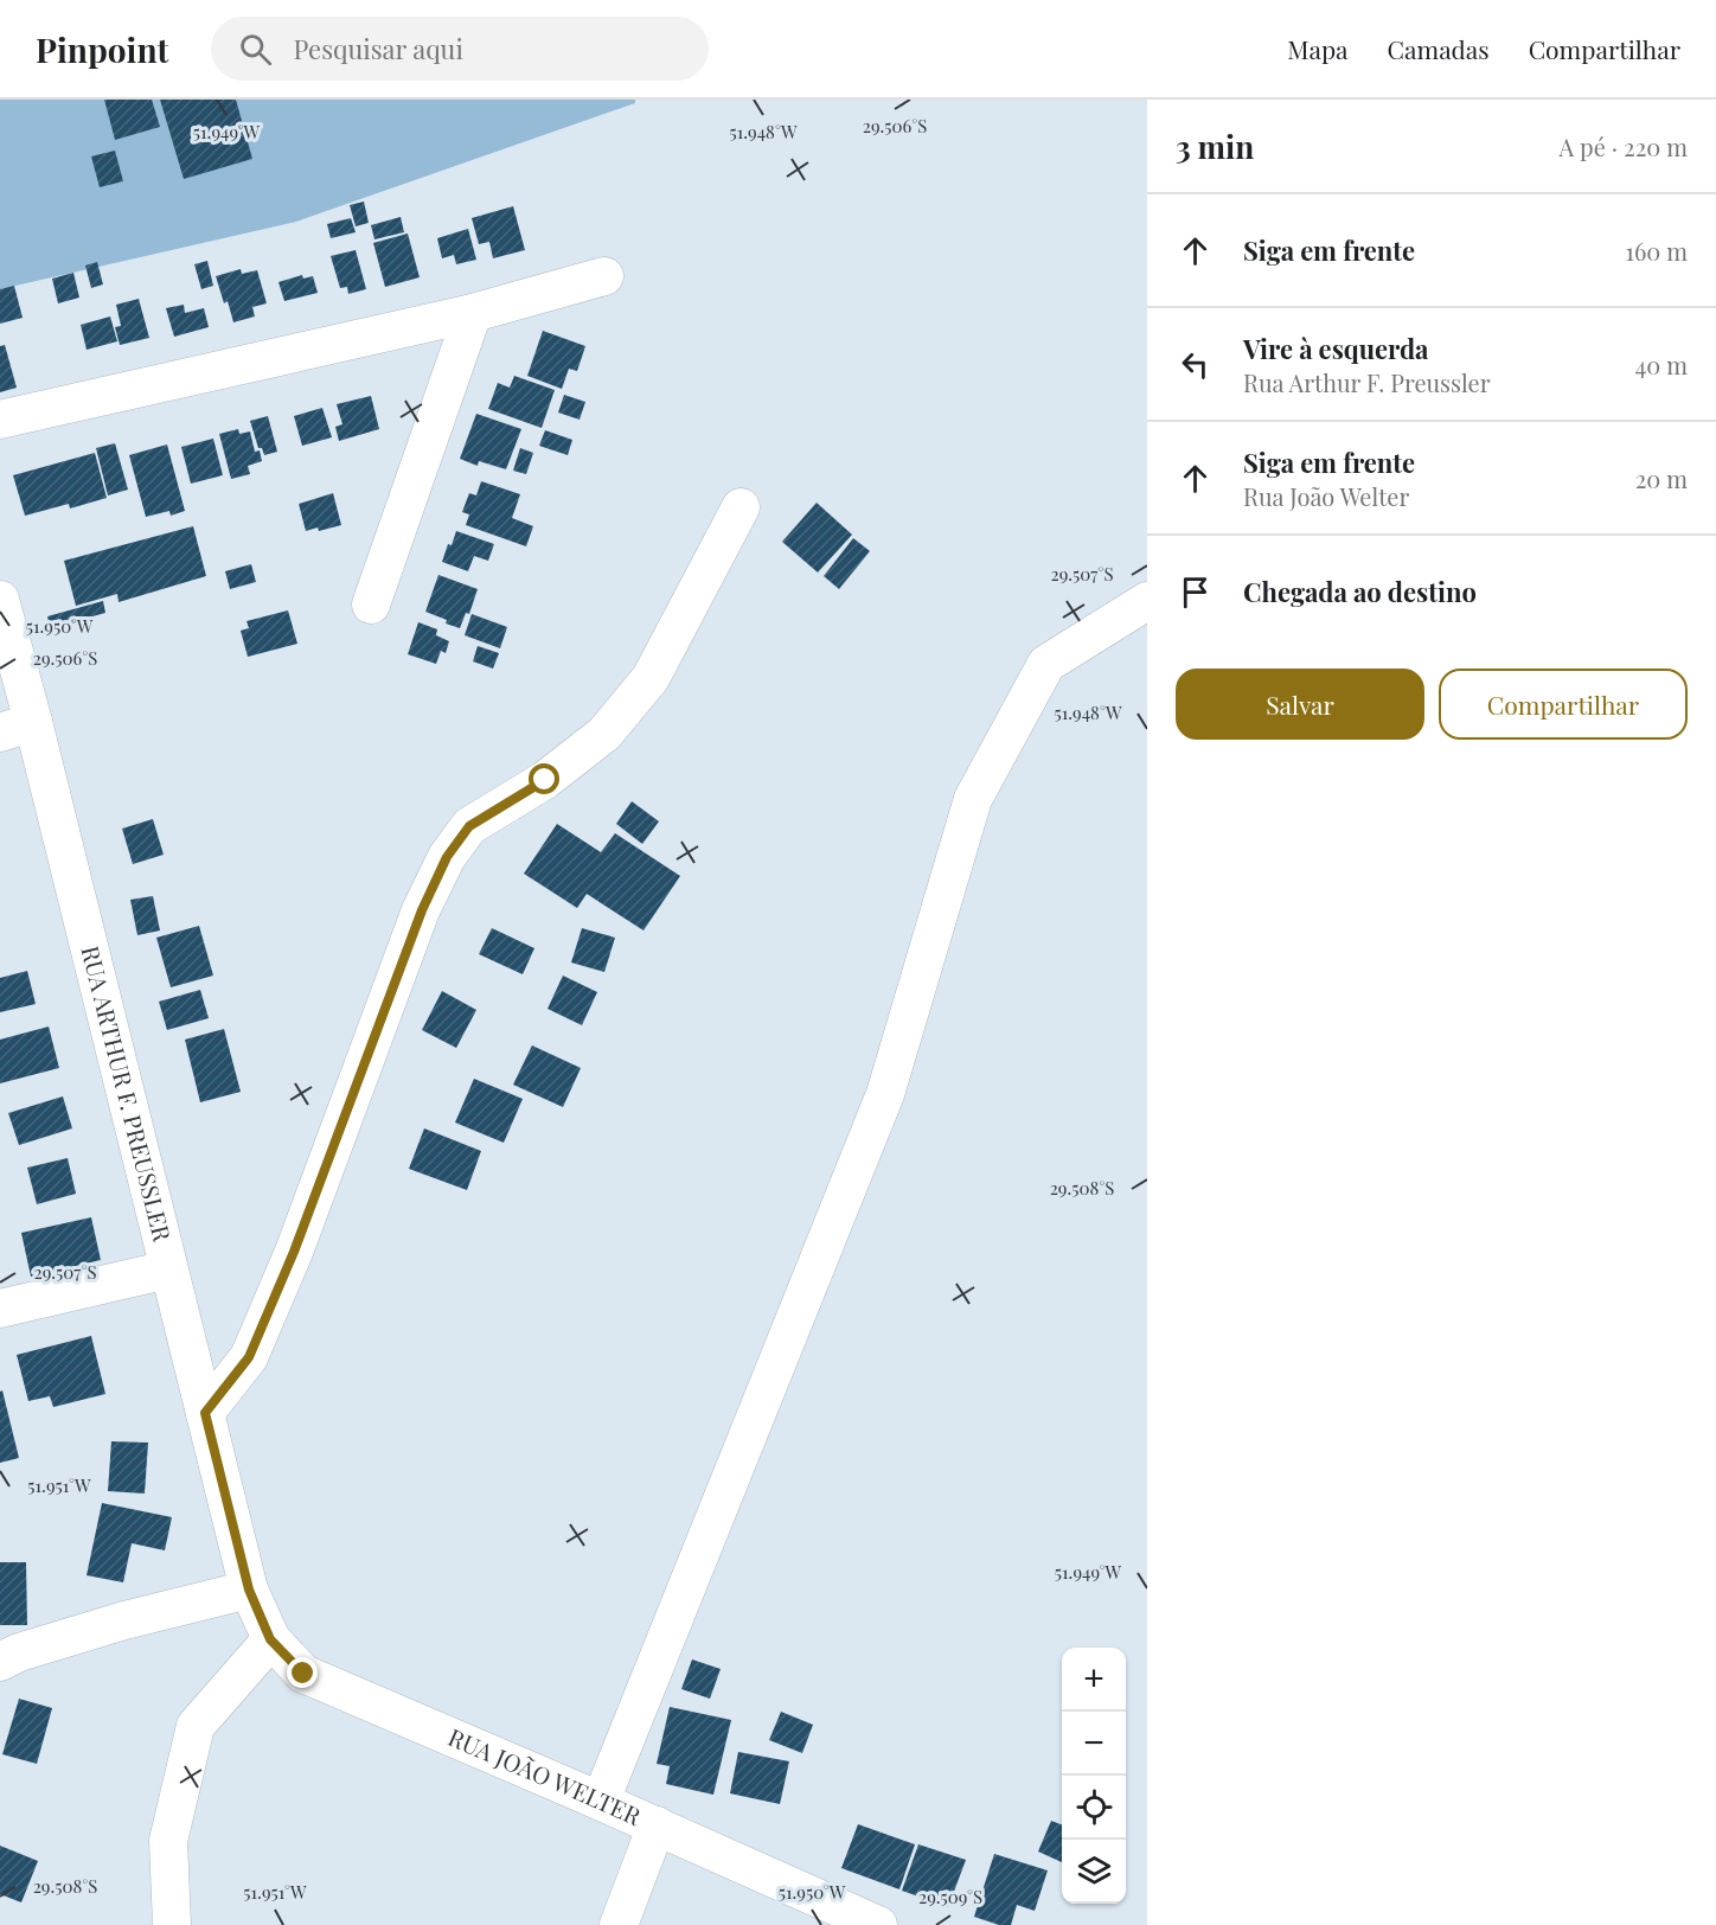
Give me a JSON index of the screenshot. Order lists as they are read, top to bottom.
{
  "streets": {
    "street": ["RUA ARTHUR F. PREUSSLER", "RUA JOÃO WELTER"]
  },
  "crossings": [
    ["RUA ARTHUR F. PREUSSLER", "RUA JOÃO WELTER"]
  ],
  "page": {
    "header": "Pinpoint",
    "search": "Pesquisar aqui",
    "nav": ["Mapa", "Camadas", "Compartilhar"],
    "heading": ["3 min", "A pé · 220 m"],
    "list": [
      ["Siga em frente", "160 m"],
      ["Vire à esquerda", "Rua Arthur F. Preussler", "40 m"],
      ["Siga em frente", "Rua João Welter", "20 m"],
      "Chegada ao destino"
    ],
    "buttons": ["Salvar", "Compartilhar"],
    "map_buttons": ["+", "−"]
  },
  "coordinates": [
    "29.506°S",
    "51.948°W",
    "51.949°W",
    "29.507°S",
    "51.950°W",
    "29.508°S",
    "51.951°W",
    "29.509°S"
  ]
}
